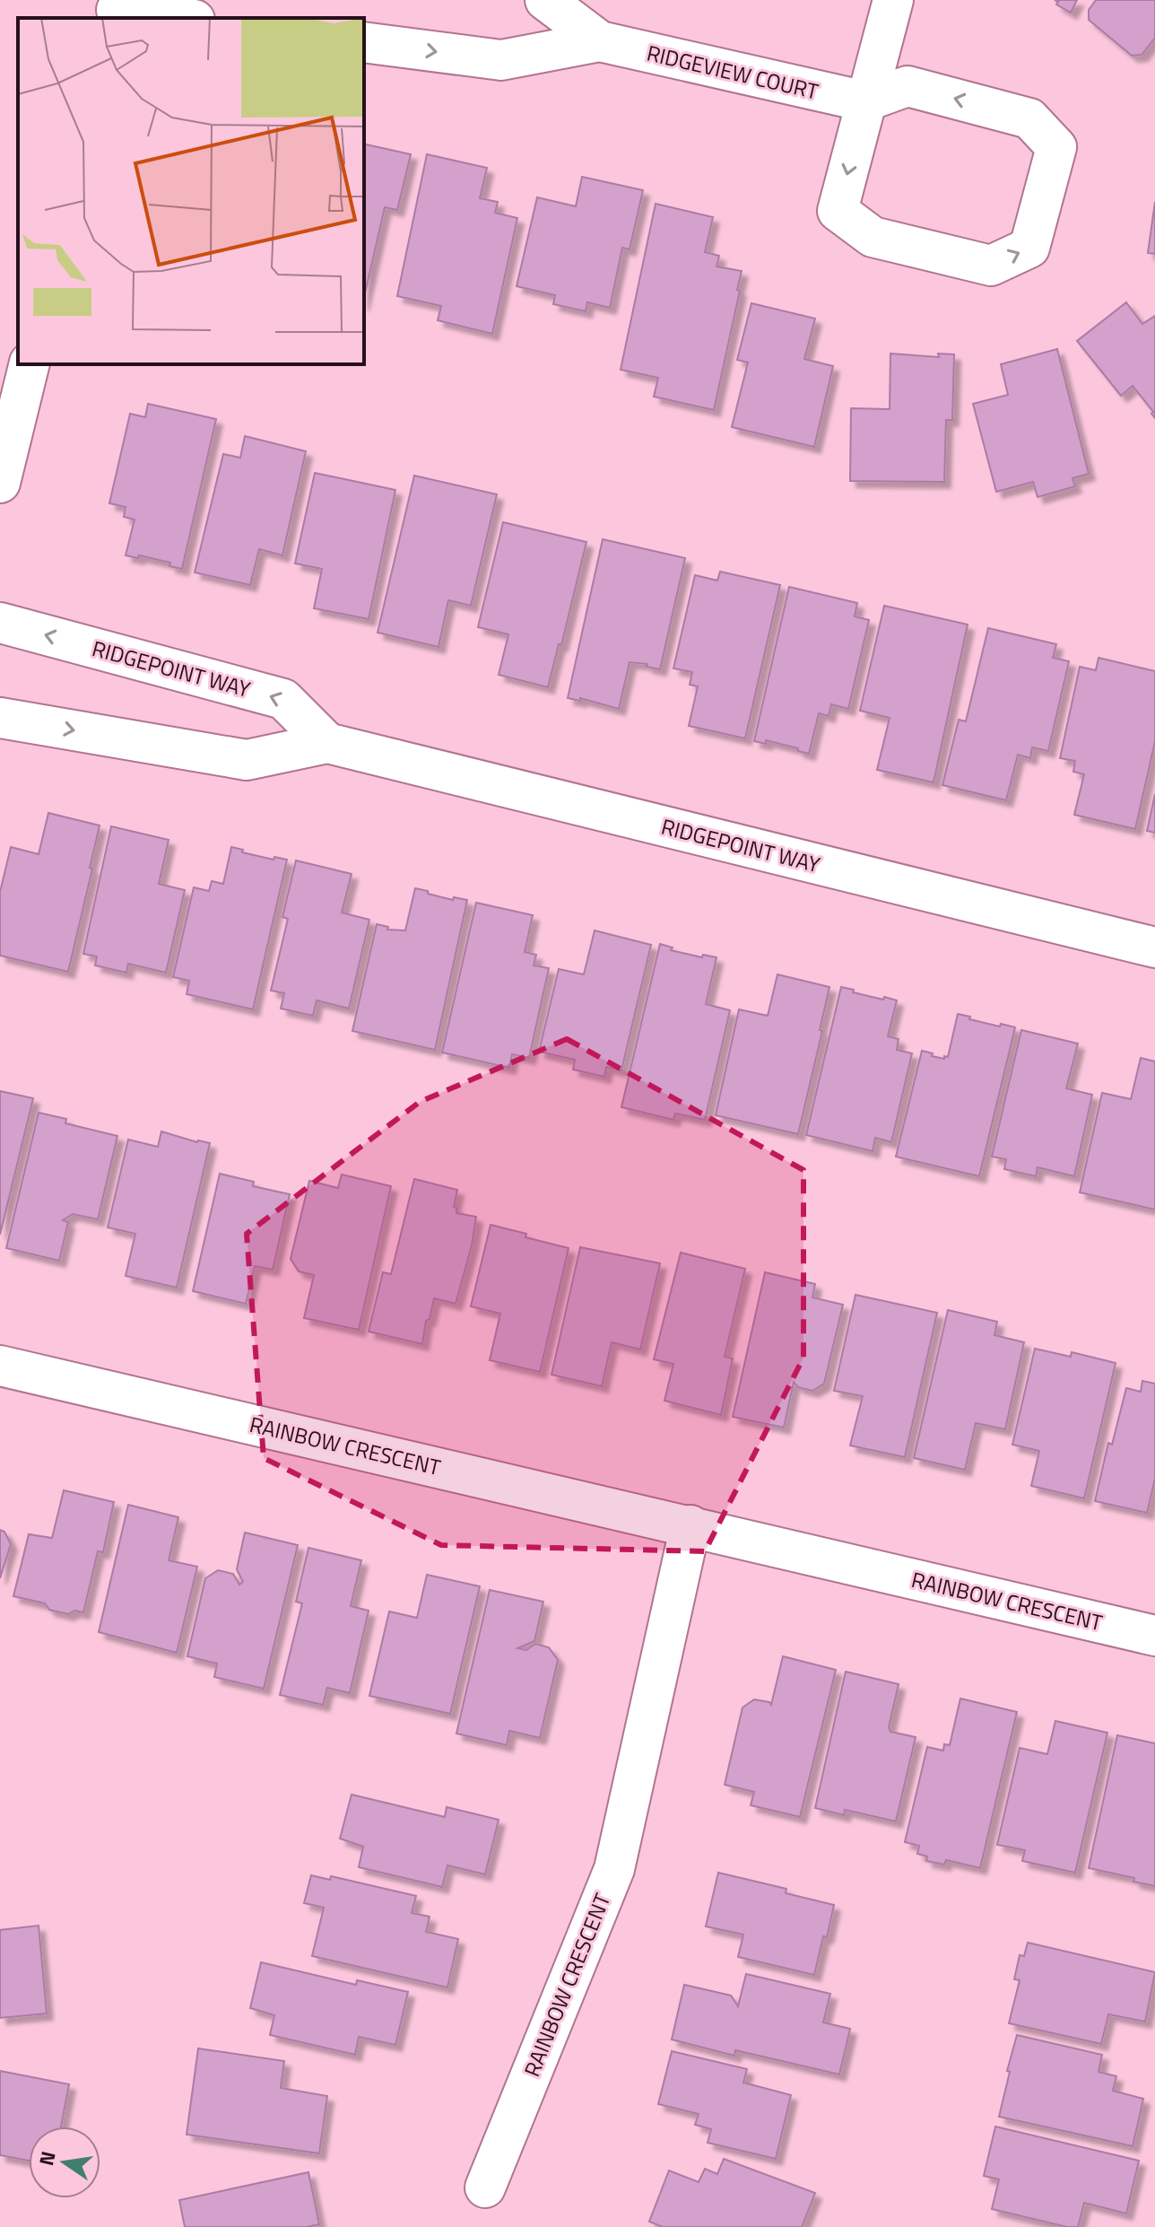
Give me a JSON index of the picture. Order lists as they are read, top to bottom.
{
  "streets": {
    "street": ["RIDGEVIEW COURT", "RIDGEPOINT WAY", "RAINBOW CRESCENT"]
  },
  "one_way": ["RIDGEVIEW COURT"],
  "north": "left"
}
